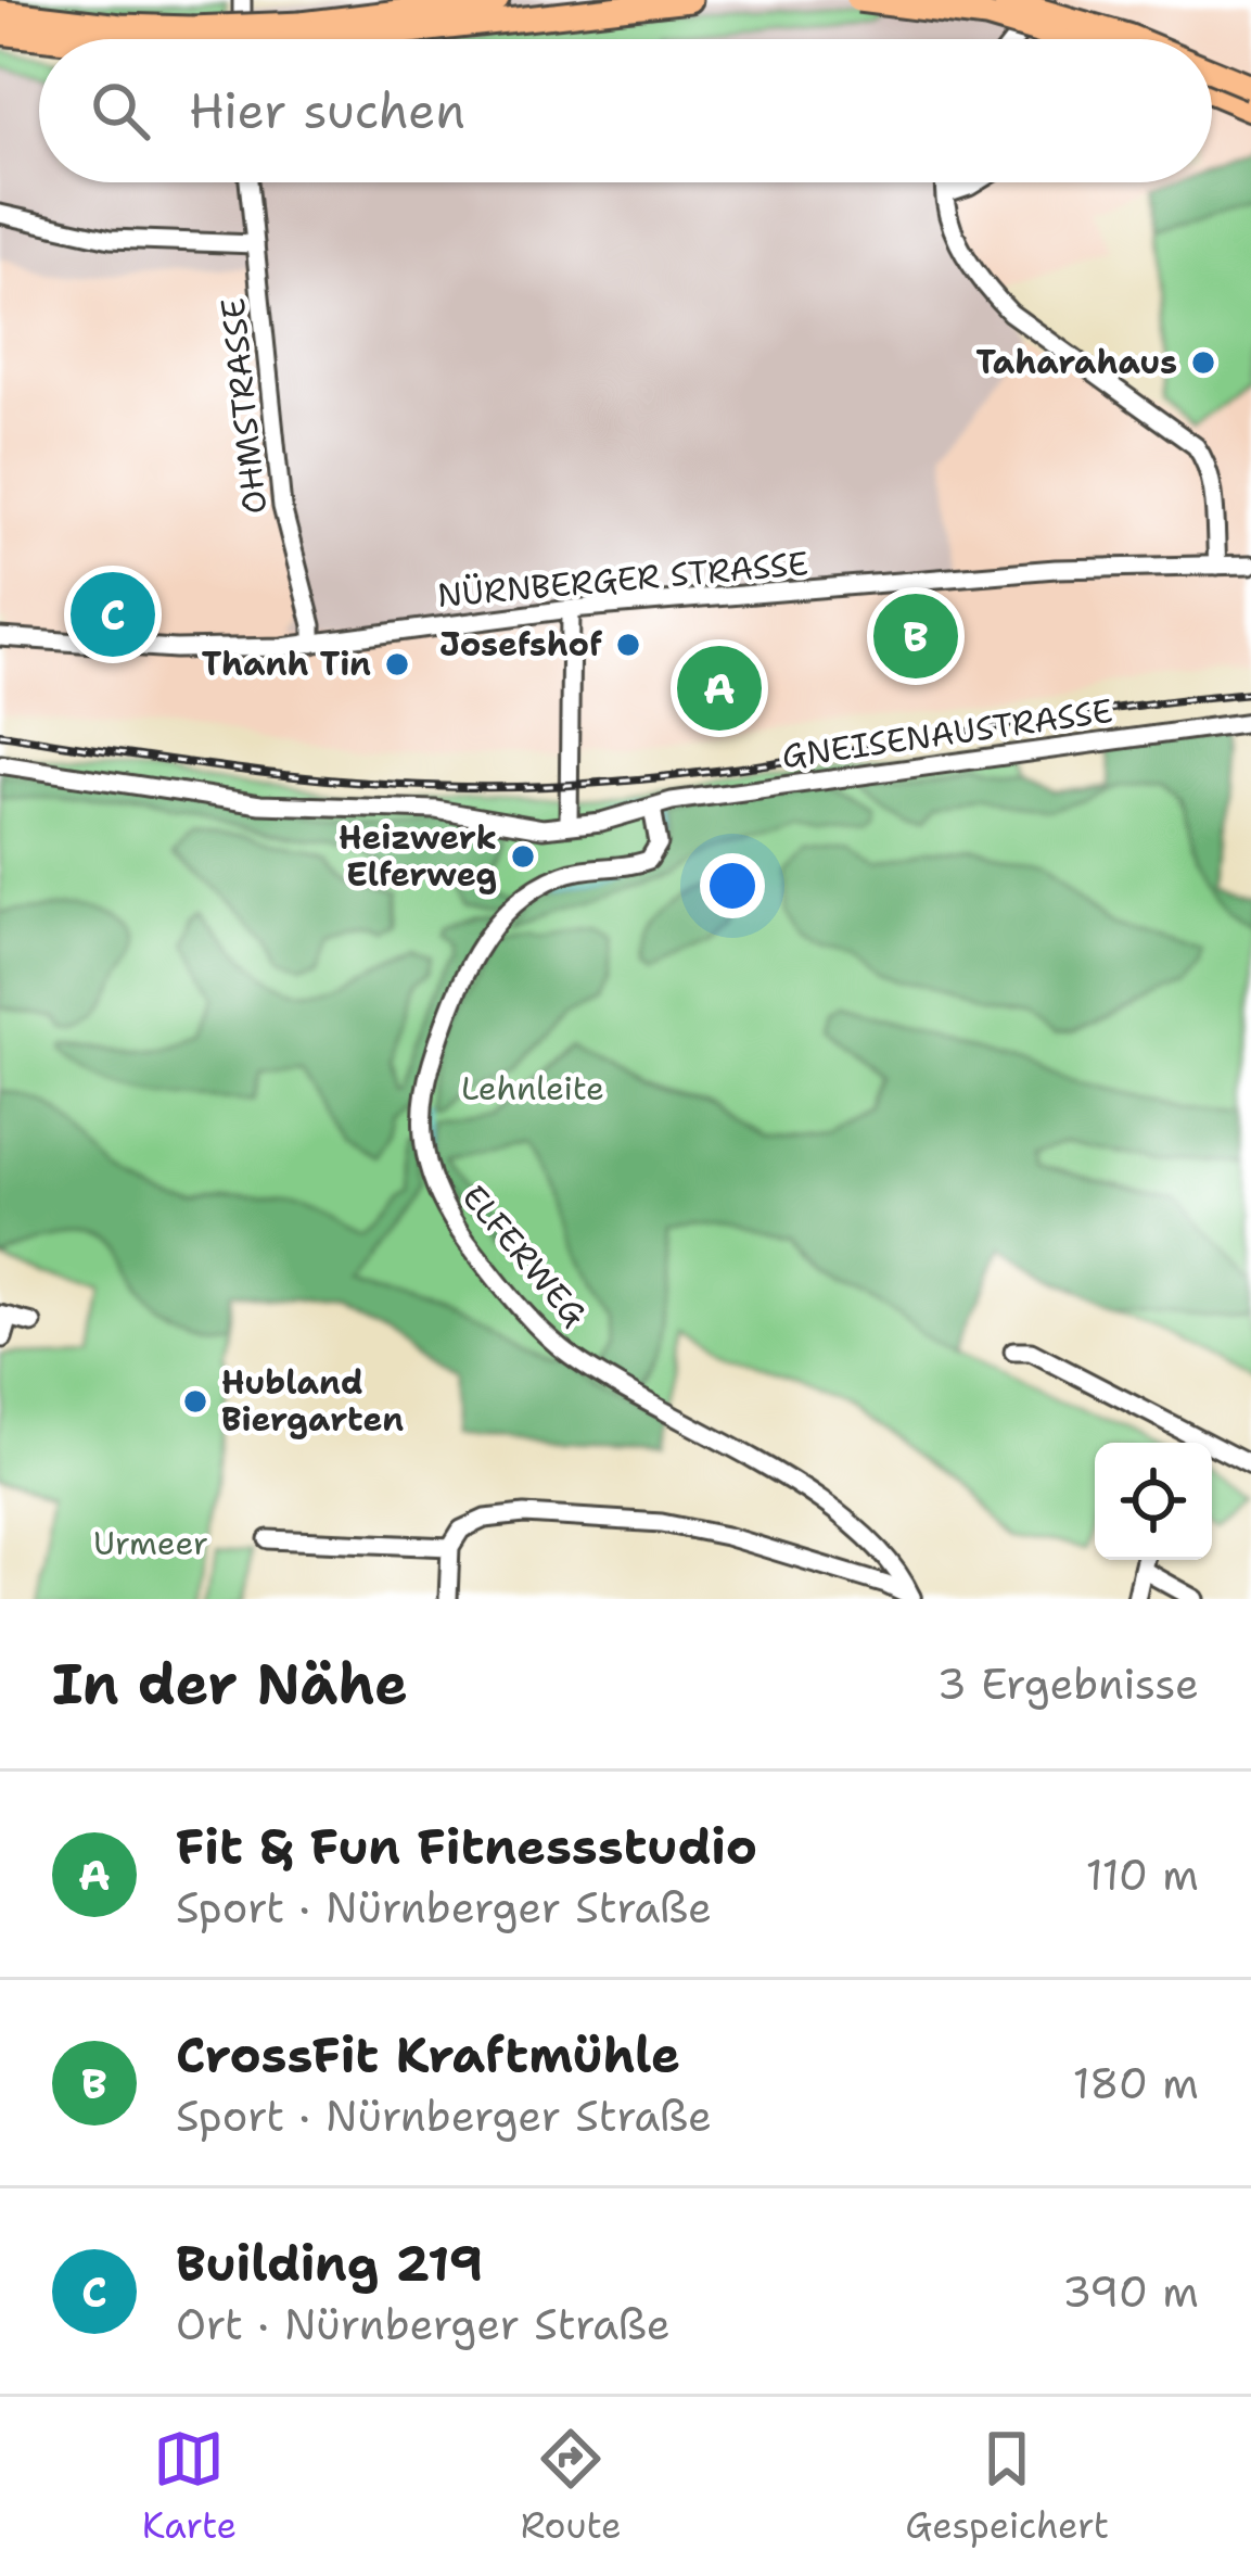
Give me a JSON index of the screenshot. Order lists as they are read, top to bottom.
{
  "streets": {
    "street": [
      "OHMSTRASSE",
      "NÜRNBERGER STRASSE",
      "GNEISENAUSTRASSE",
      "ELFERWEG"
    ]
  },
  "crossings": [
    ["OHMSTRASSE", "NÜRNBERGER STRASSE"],
    ["GNEISENAUSTRASSE", "ELFERWEG"]
  ],
  "parks": ["Lehnleite", "Urmeer"],
  "places": [
    "Taharahaus",
    "Josefshof",
    "Thanh Tin",
    "Heizwerk Elferweg",
    "Hubland Biergarten"
  ],
  "page": {
    "search": "Hier suchen",
    "pins": ["C", "B", "A"],
    "heading": ["In der Nähe", "3 Ergebnisse"],
    "list": [
      {
        "mark": "A",
        "name": "Fit & Fun Fitnessstudio",
        "note": "Sport · Nürnberger Straße",
        "value": "110 m"
      },
      {
        "mark": "B",
        "name": "CrossFit Kraftmühle",
        "note": "Sport · Nürnberger Straße",
        "value": "180 m"
      },
      {
        "mark": "C",
        "name": "Building 219",
        "note": "Ort · Nürnberger Straße",
        "value": "390 m"
      }
    ],
    "nav": ["Karte", "Route", "Gespeichert"]
  }
}
